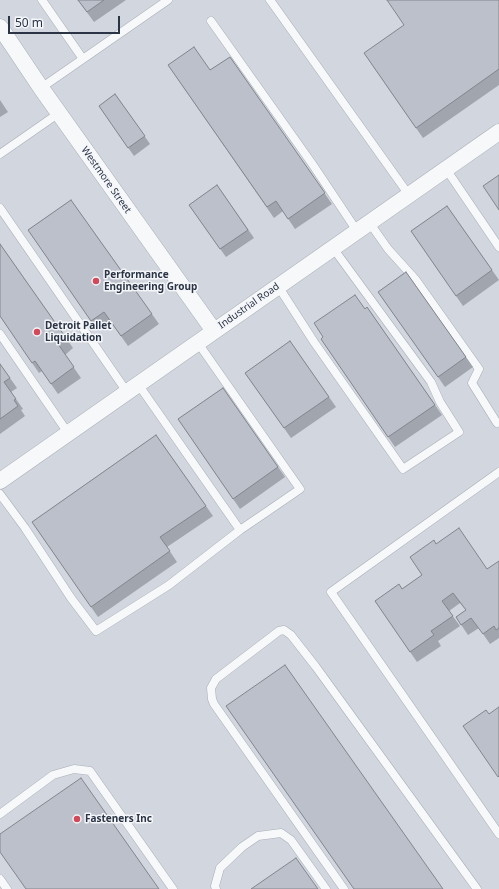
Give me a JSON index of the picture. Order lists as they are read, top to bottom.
{
  "streets": {
    "street": ["Westmore Street", "Industrial Road"]
  },
  "crossings": [
    ["Westmore Street", "Industrial Road"]
  ],
  "places": ["Performance Engineering Group", "Detroit Pallet Liquidation", "Fasteners Inc"],
  "scale_bar": "50 m"
}
